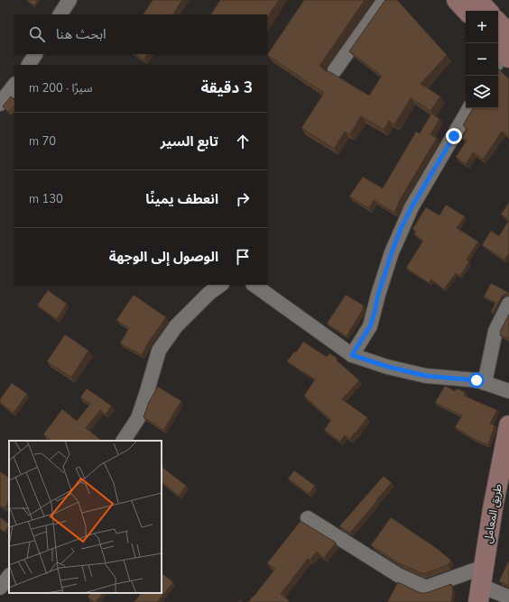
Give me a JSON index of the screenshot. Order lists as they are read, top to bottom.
{
  "streets": {
    "main road": ["طريق المعامل"]
  },
  "page": {
    "map_buttons": ["+", "−"],
    "search": "ابحث هنا",
    "heading": ["3 دقيقة", "سيرًا · 200 m"],
    "list": [
      ["تابع السير", "70 m"],
      ["انعطف يمينًا", "130 m"],
      "الوصول إلى الوجهة"
    ]
  }
}
